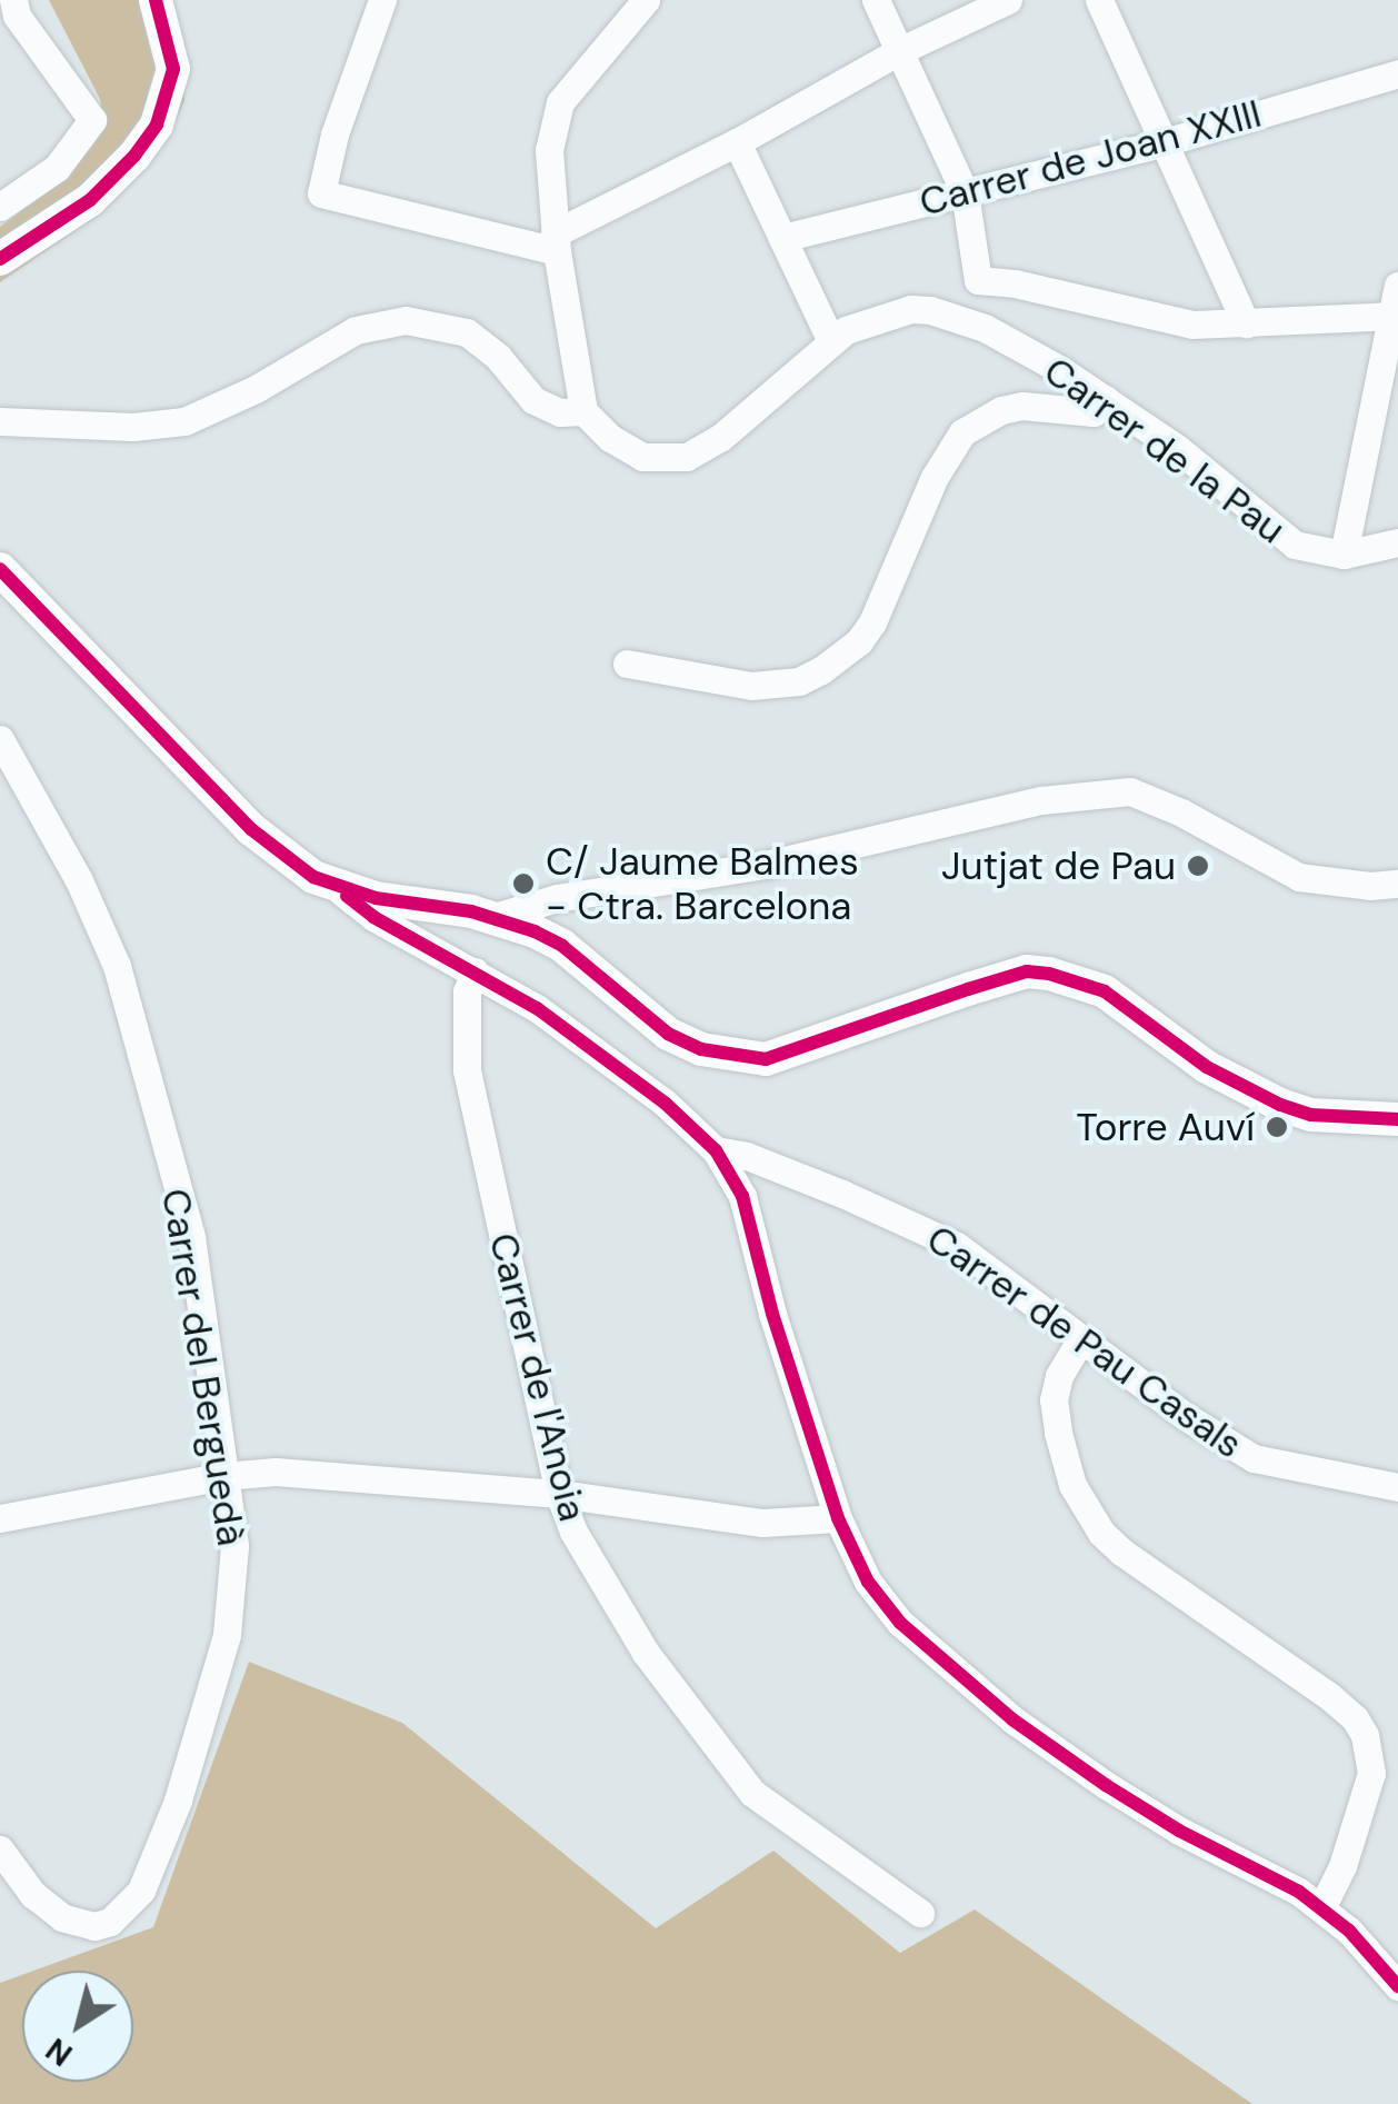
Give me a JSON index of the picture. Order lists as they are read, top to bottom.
{
  "streets": {
    "street": [
      "Carrer de Joan XXIII",
      "Carrer de la Pau",
      "Carrer de Pau Casals",
      "Carrer del Berguedà",
      "Carrer de l'Anoia"
    ]
  },
  "places": ["Jutjat de Pau", "C/ Jaume Balmes - Ctra. Barcelona", "Torre Auví"],
  "north": "bottom left"
}
